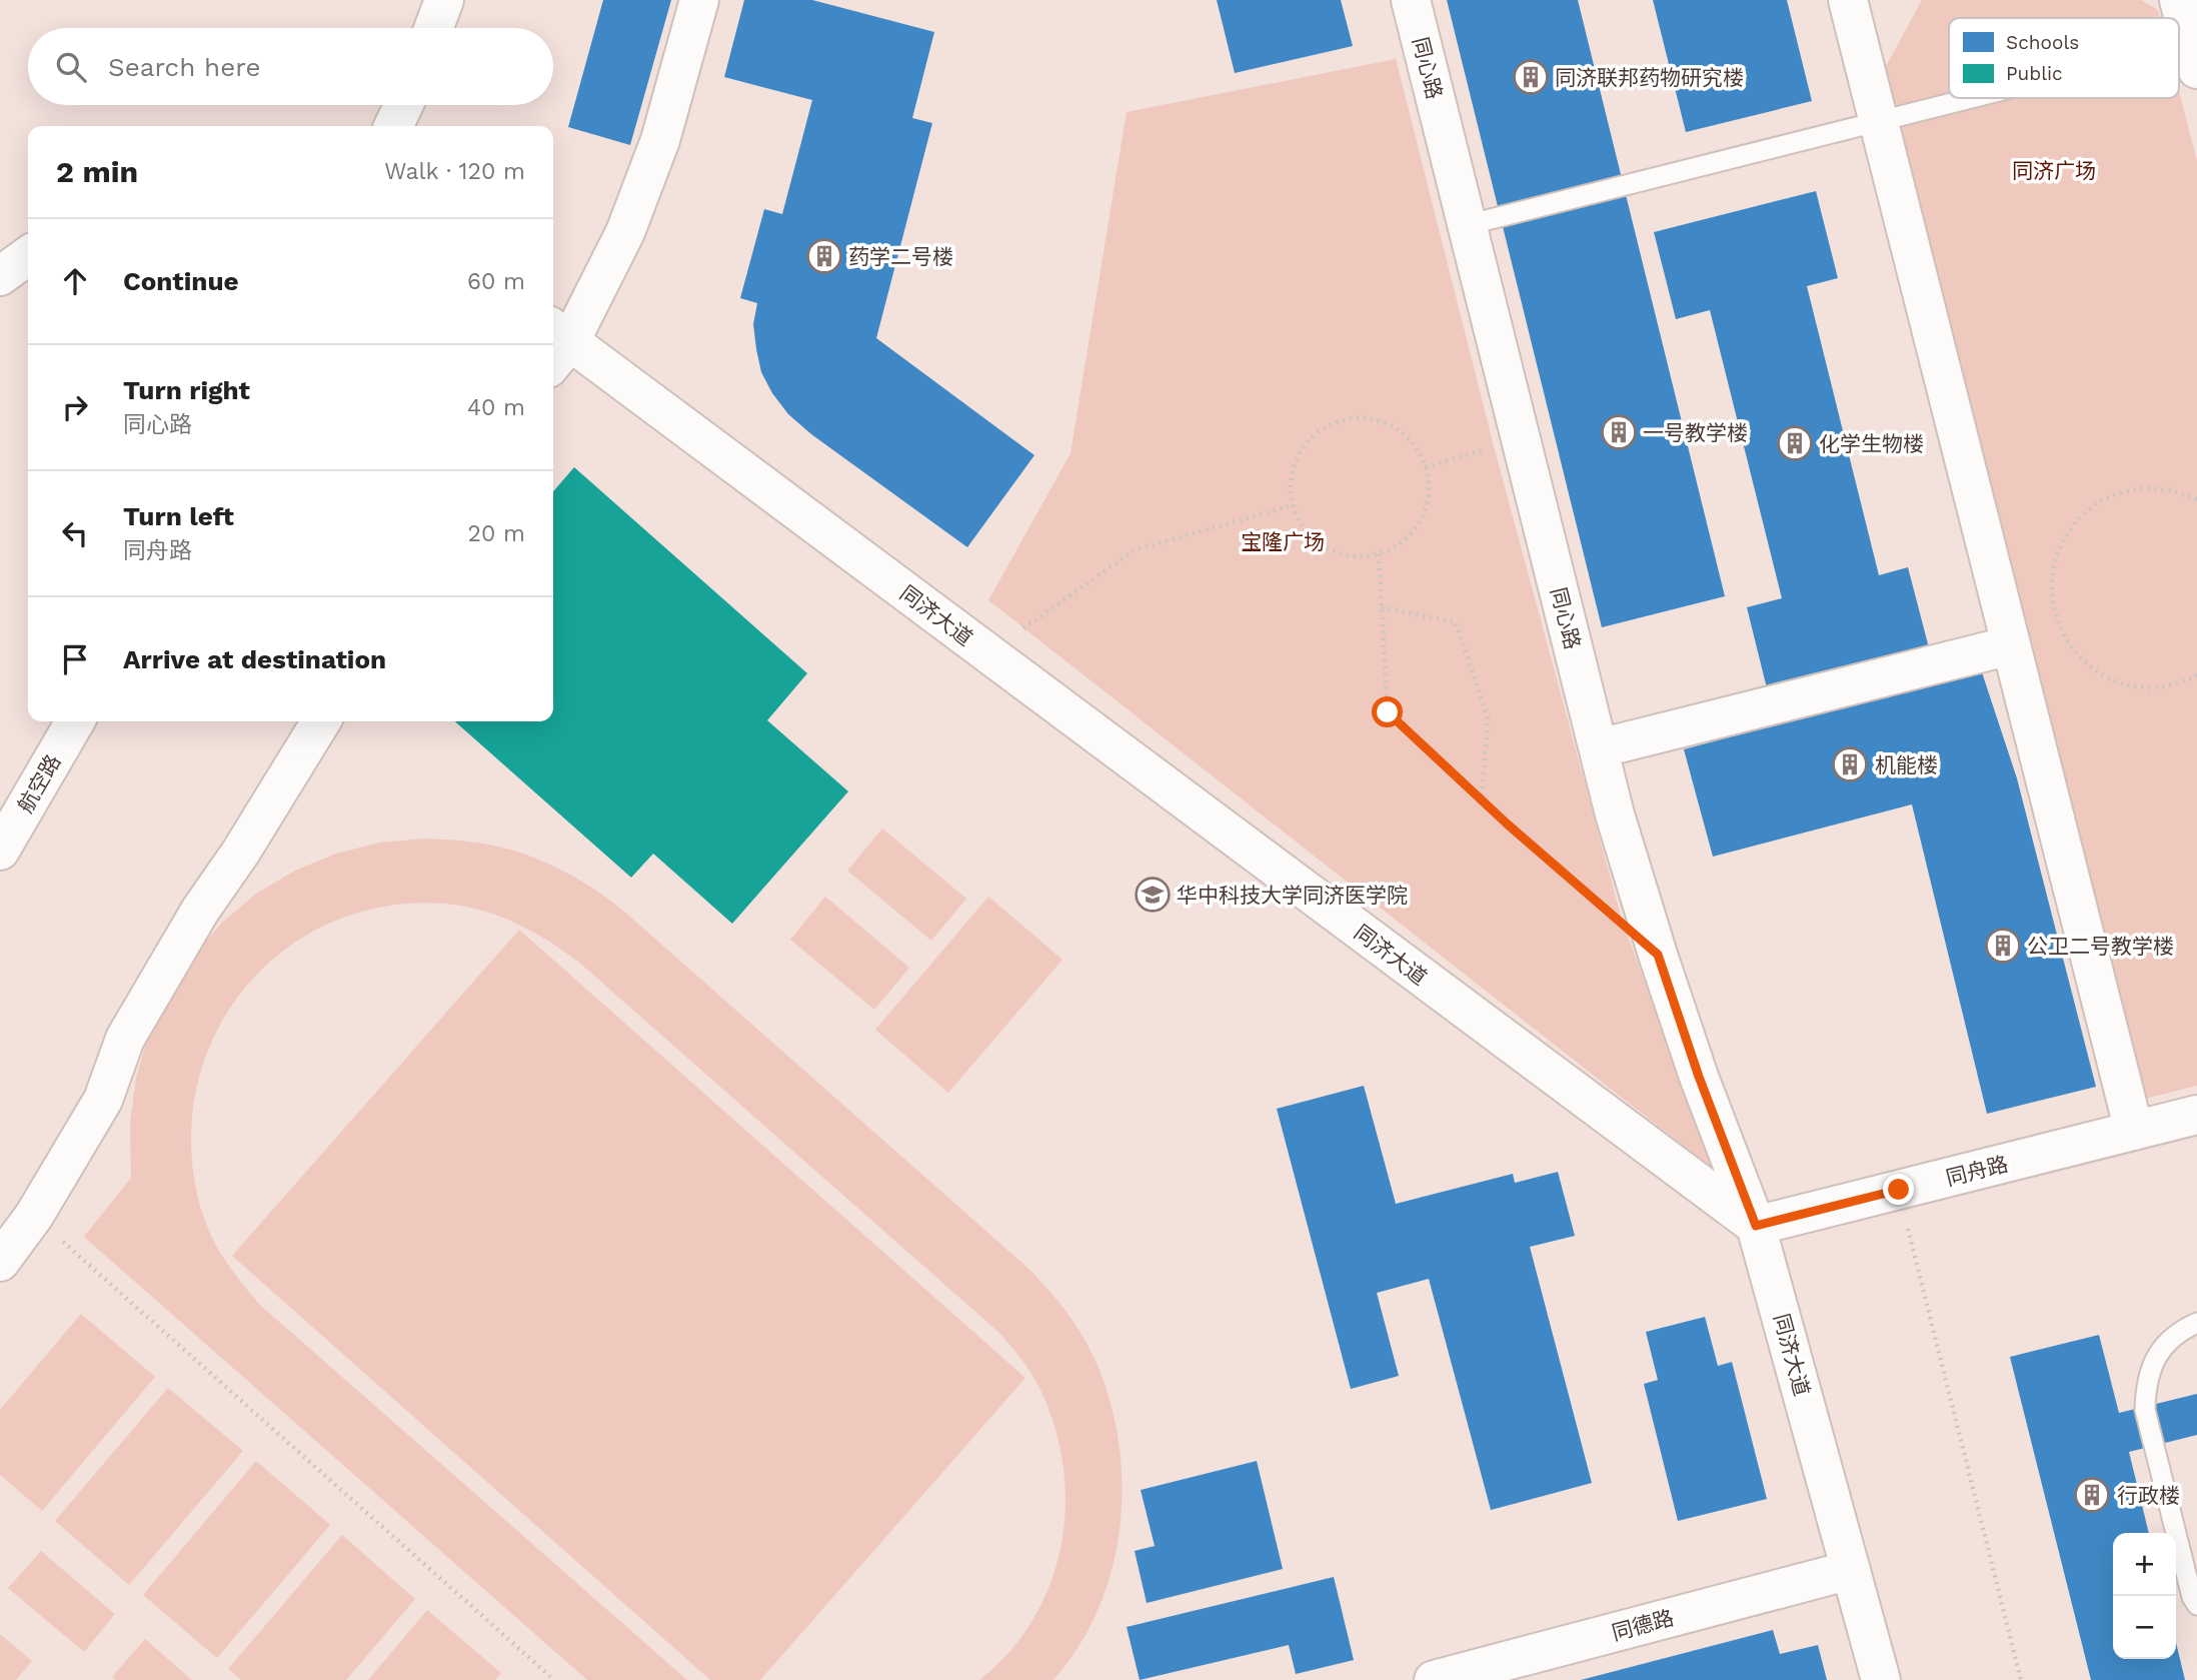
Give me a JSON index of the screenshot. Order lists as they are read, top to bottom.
{
  "streets": {
    "street": [
      "同心路",
      "同济大道",
      "航空路",
      "同舟路",
      "同德路"
    ]
  },
  "crossings": [
    ["同心路", "同济大道"],
    ["同心路", "同舟路"],
    ["同济大道", "同舟路"],
    ["同济大道", "同德路"]
  ],
  "parks": ["同济广场", "宝隆广场"],
  "places": {
    "building": [
      "同济联邦药物研究楼",
      "药学二号楼",
      "一号教学楼",
      "化学生物楼",
      "机能楼",
      "公卫二号教学楼",
      "行政楼"
    ],
    "school or university": ["华中科技大学同济医学院"]
  },
  "legend": ["Schools", "Public"],
  "page": {
    "search": "Search here",
    "heading": ["2 min", "Walk · 120 m"],
    "list": [
      ["Continue", "60 m"],
      ["Turn right", "同心路", "40 m"],
      ["Turn left", "同舟路", "20 m"],
      "Arrive at destination"
    ],
    "map_buttons": ["+", "−"]
  }
}
